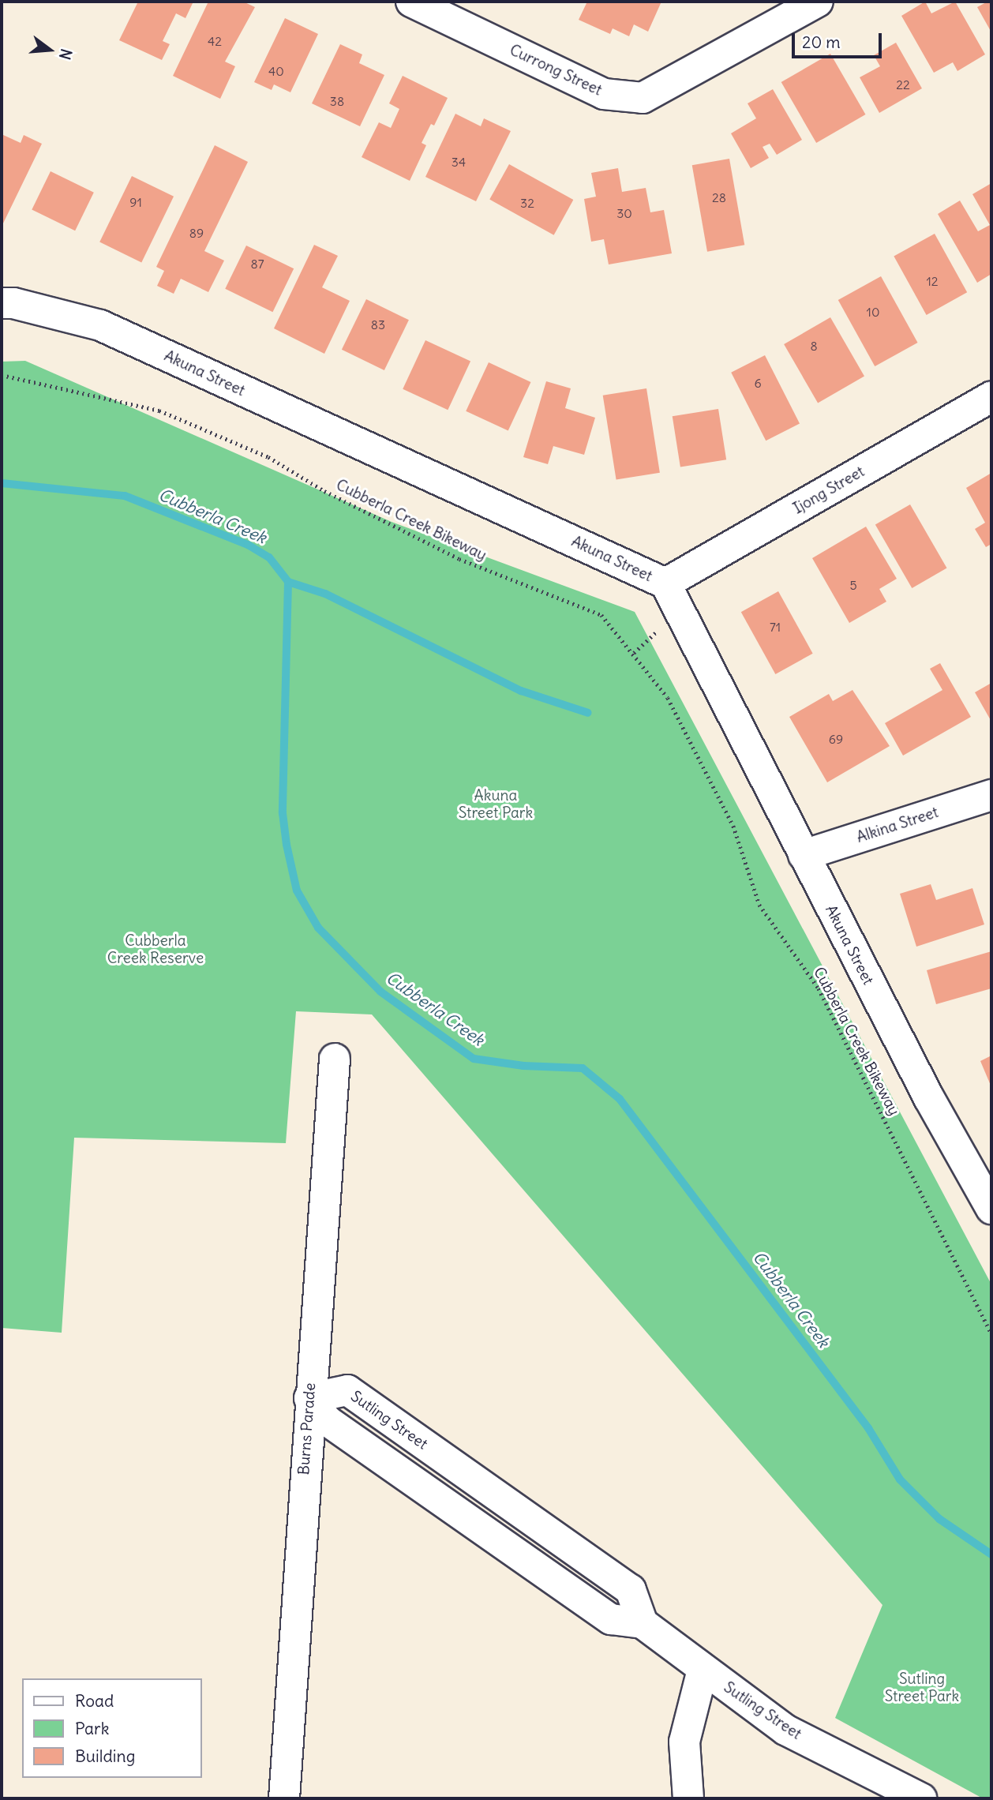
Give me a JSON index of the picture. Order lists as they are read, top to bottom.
{
  "streets": {
    "street": [
      "Currong Street",
      "Akuna Street",
      "Ijong Street",
      "Alkina Street",
      "Sutling Street",
      "Burns Parade"
    ],
    "path": ["Cubberla Creek Bikeway"]
  },
  "crossings": [
    ["Akuna Street", "Ijong Street"],
    ["Akuna Street", "Alkina Street"],
    ["Sutling Street", "Burns Parade"]
  ],
  "water": ["Cubberla Creek"],
  "parks": ["Akuna Street Park", "Cubberla Creek Reserve", "Sutling Street Park"],
  "house_numbers": [
    "42",
    "40",
    "22",
    "38",
    "34",
    "28",
    "91",
    "32",
    "30",
    "89",
    "87",
    "12",
    "10",
    "83",
    "8",
    "6",
    "5",
    "71",
    "69"
  ],
  "legend": ["Road", "Park", "Building"],
  "scale_bar": "20 m",
  "north": "right"
}
